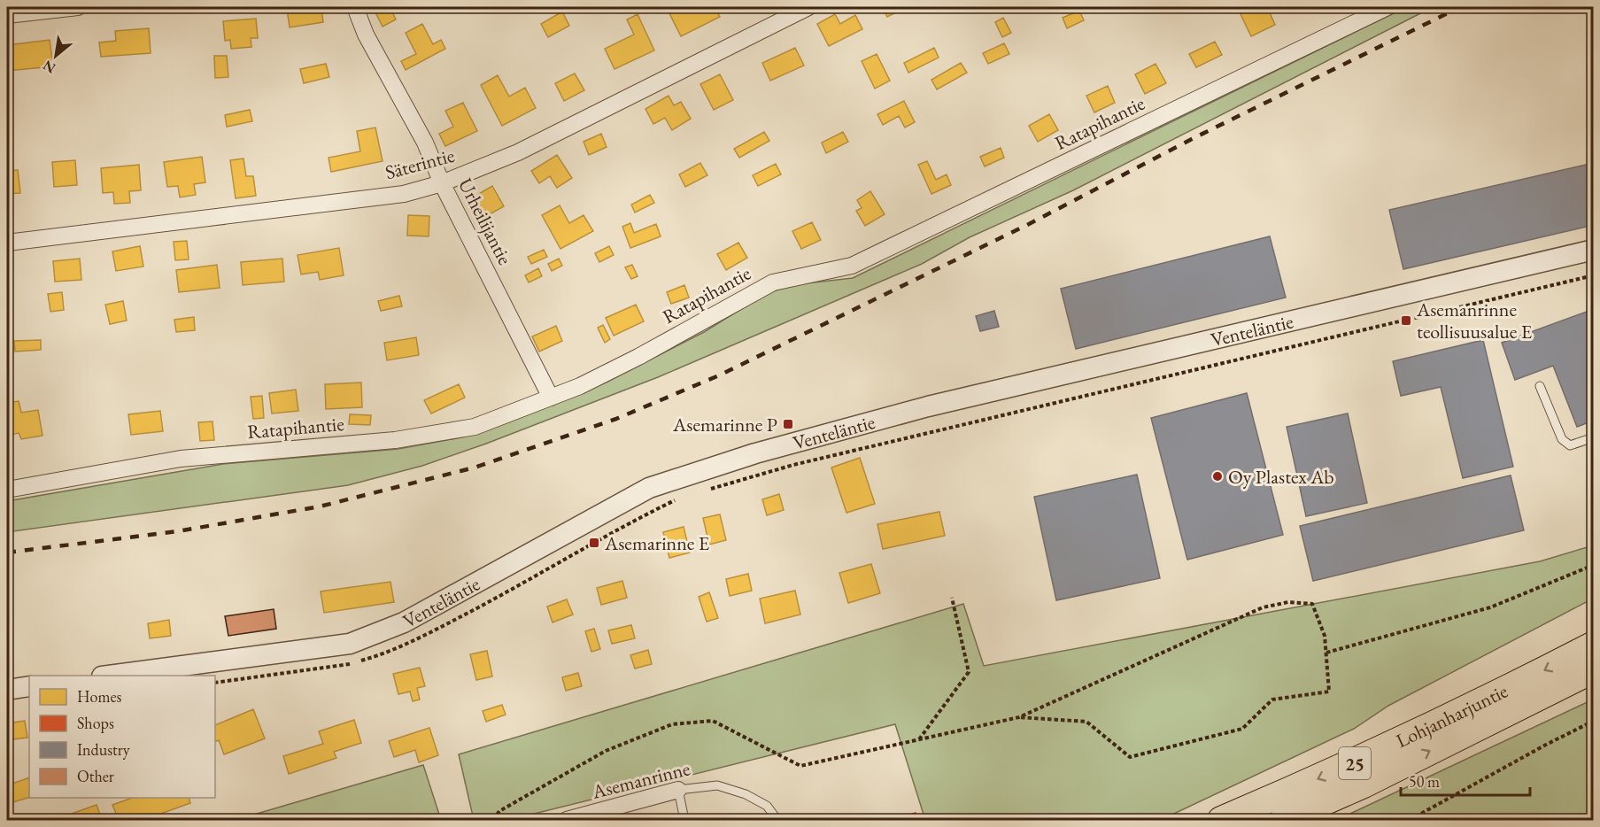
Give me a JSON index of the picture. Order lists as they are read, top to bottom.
{
  "streets": {
    "highway": ["Lohjanharjuntie", "25"],
    "street": [
      "Ratapihantie",
      "Säterintie",
      "Urheilijantie",
      "Venteläntie",
      "Asemanrinne"
    ]
  },
  "crossings": [
    ["Ratapihantie", "Urheilijantie"],
    ["Säterintie", "Urheilijantie"]
  ],
  "places": {
    "transit": ["Asemanrinne teollisuusalue E", "Asemarinne P", "Asemarinne E"],
    "other": ["Oy Plastex Ab"]
  },
  "legend": [
    "Homes",
    "Shops",
    "Industry",
    "Other"
  ],
  "scale_bar": "50 m",
  "north": "bottom left"
}
